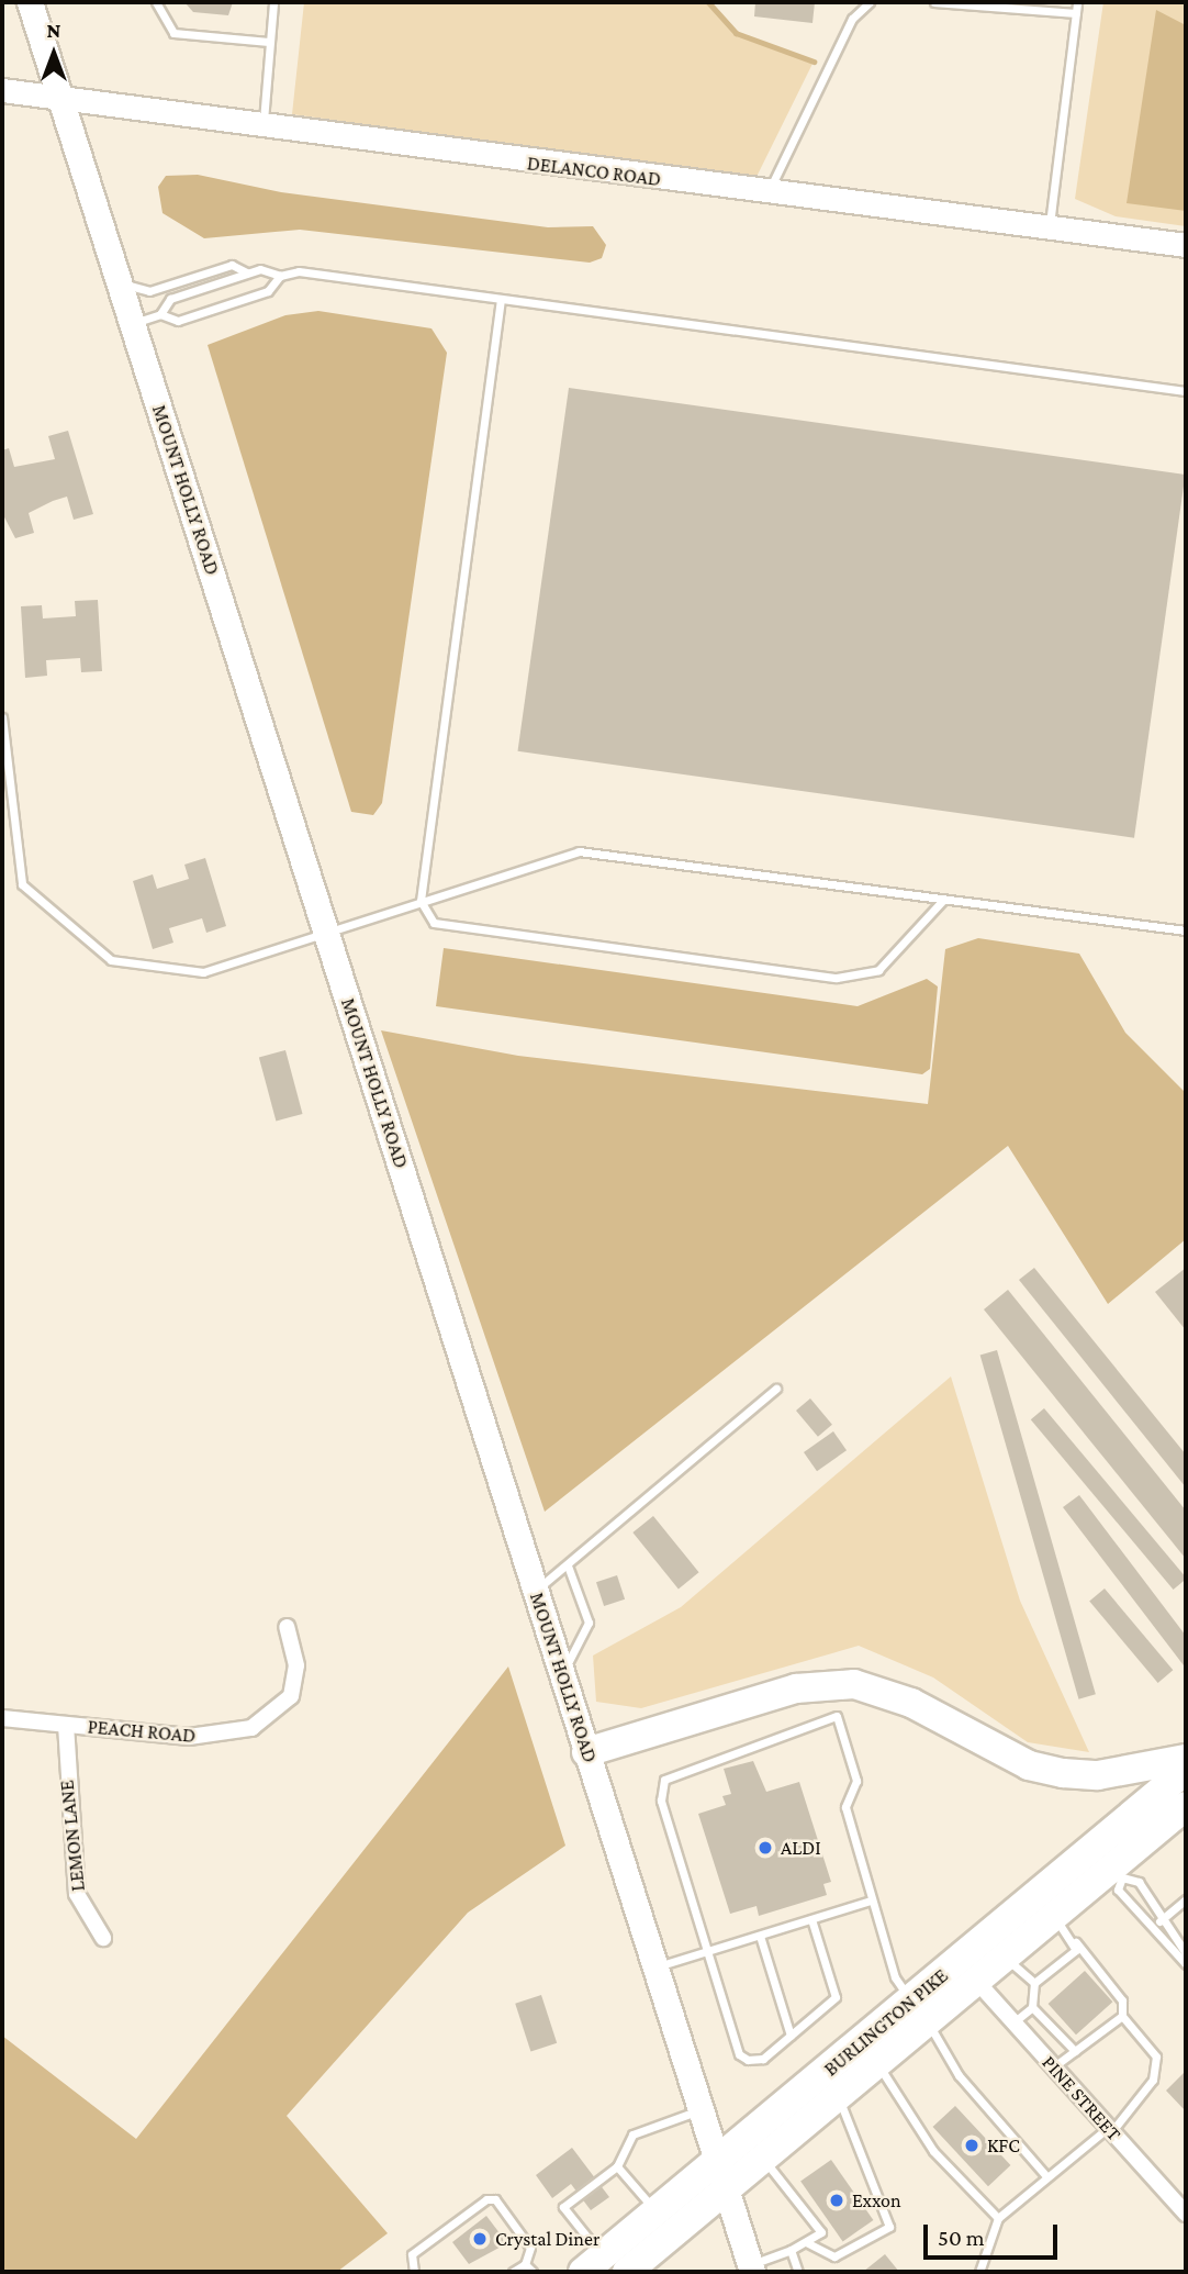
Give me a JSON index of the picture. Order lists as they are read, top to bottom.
{
  "streets": {
    "highway": ["BURLINGTON PIKE"],
    "main road": ["MOUNT HOLLY ROAD"],
    "street": [
      "DELANCO ROAD",
      "PEACH ROAD",
      "LEMON LANE",
      "PINE STREET"
    ]
  },
  "crossings": [
    ["DELANCO ROAD", "MOUNT HOLLY ROAD"],
    ["MOUNT HOLLY ROAD", "BURLINGTON PIKE"],
    ["PEACH ROAD", "LEMON LANE"],
    ["BURLINGTON PIKE", "PINE STREET"]
  ],
  "places": [
    "ALDI",
    "KFC",
    "Exxon",
    "Crystal Diner"
  ],
  "scale_bar": "50 m",
  "north": "top"
}
